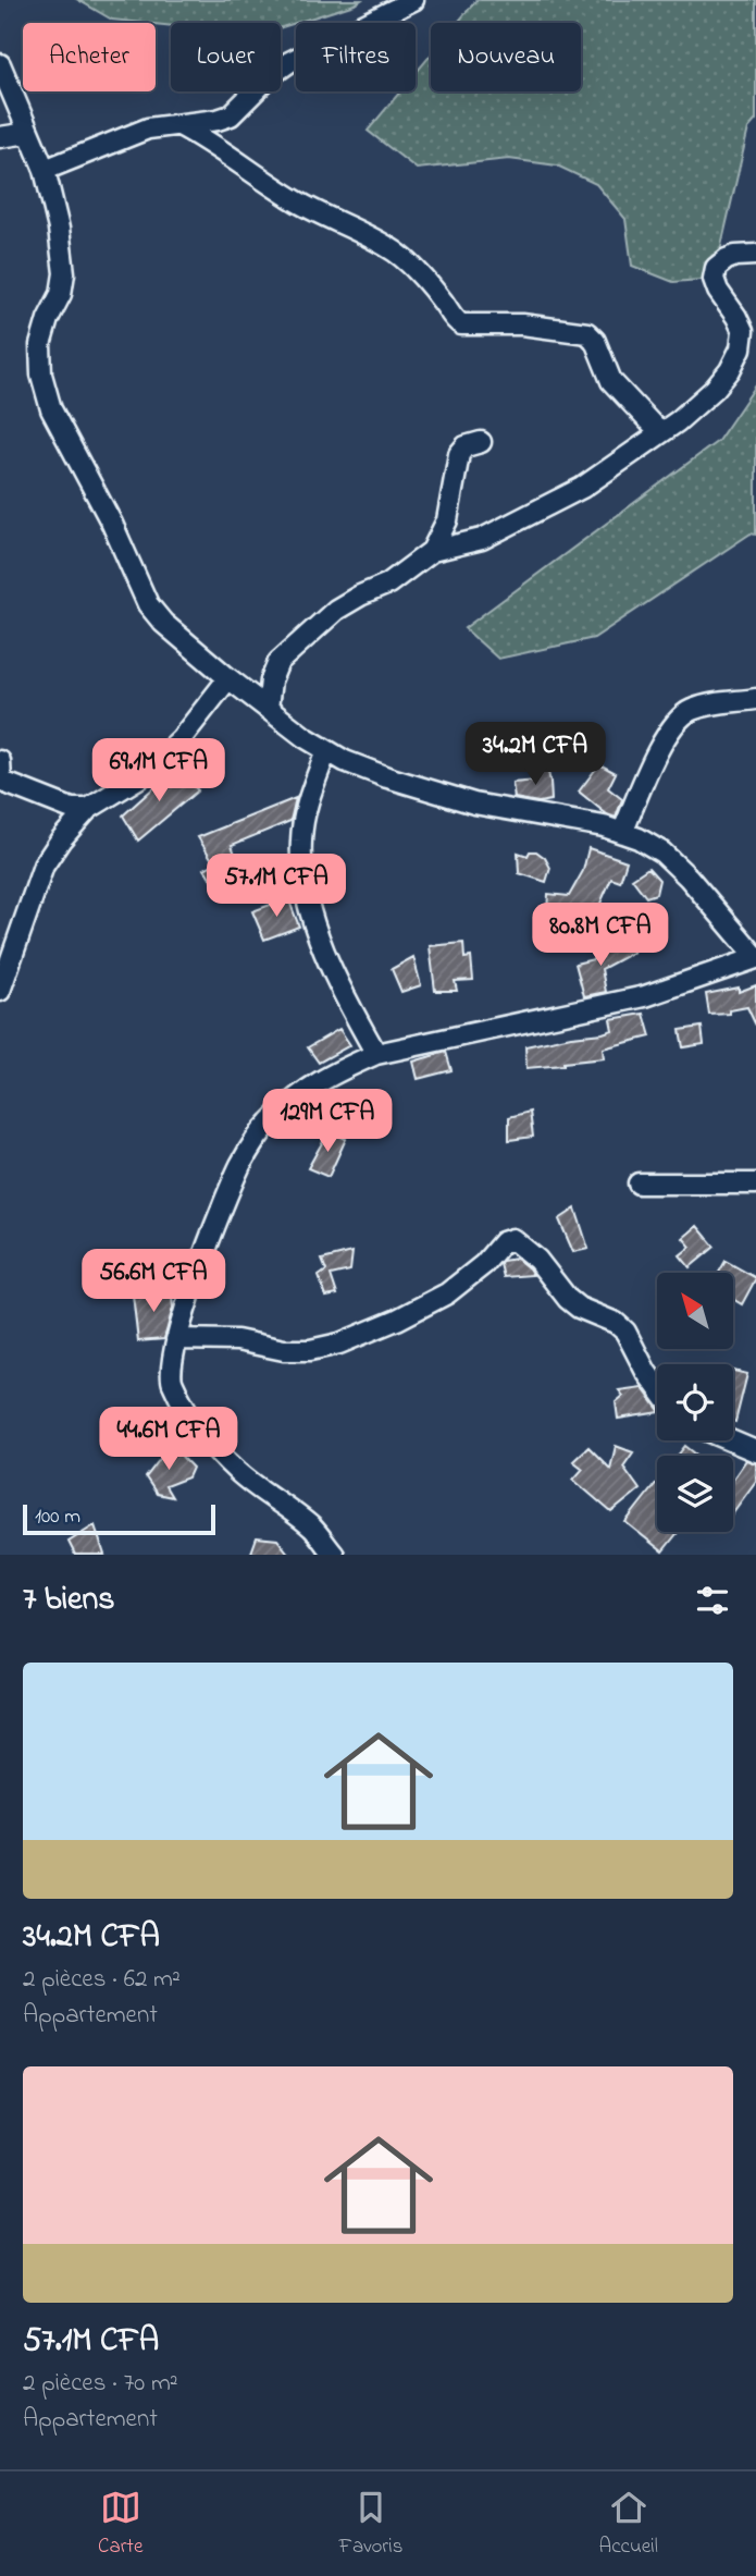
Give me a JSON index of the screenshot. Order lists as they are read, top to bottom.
{
  "scale_bar": "100 m",
  "north": "top left",
  "page": {
    "chip": [
      "Acheter",
      "Louer",
      "Filtres",
      "Nouveau"
    ],
    "price": [
      "34.2M CFA",
      "69.1M CFA",
      "57.1M CFA",
      "80.8M CFA",
      "129M CFA",
      "56.6M CFA",
      "44.6M CFA"
    ],
    "scale": "100 m",
    "heading": "7 biens",
    "list": [
      {
        "name": "34.2M CFA",
        "note": "2 pièces · 62 m² · Appartement"
      },
      {
        "name": "57.1M CFA",
        "note": "2 pièces · 70 m² · Appartement"
      }
    ],
    "tabs": ["Carte", "Favoris", "Accueil"]
  }
}
